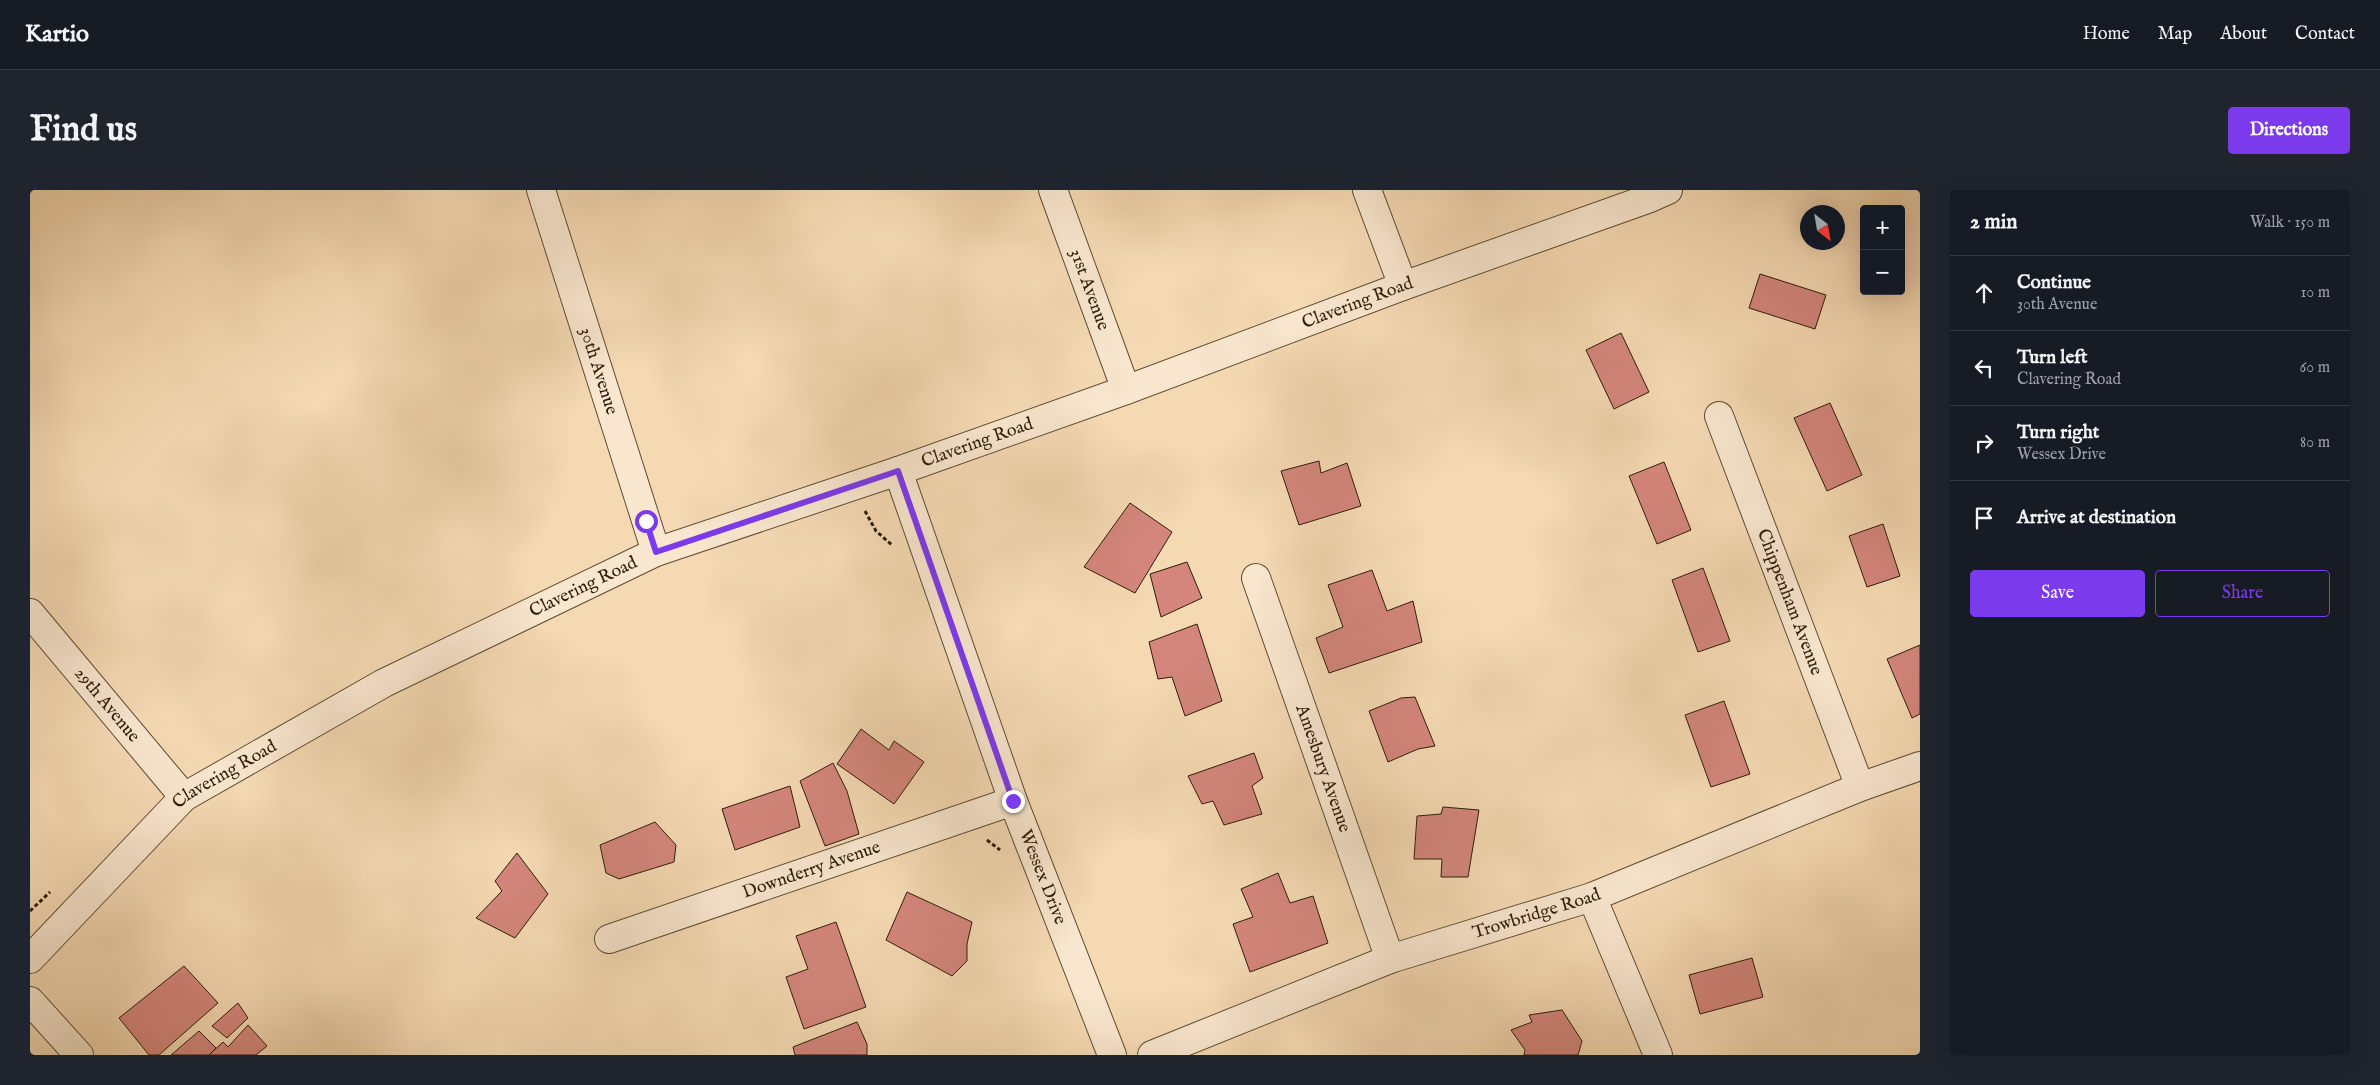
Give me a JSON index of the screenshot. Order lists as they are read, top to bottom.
{
  "streets": {
    "street": [
      "31st Avenue",
      "Clavering Road",
      "30th Avenue",
      "Chippenham Avenue",
      "29th Avenue",
      "Amesbury Avenue",
      "Downderry Avenue",
      "Wessex Drive",
      "Trowbridge Road"
    ]
  },
  "crossings": [
    ["31st Avenue", "Clavering Road"],
    ["Clavering Road", "30th Avenue"],
    ["Clavering Road", "29th Avenue"],
    ["Clavering Road", "Wessex Drive"],
    ["Chippenham Avenue", "Trowbridge Road"],
    ["Amesbury Avenue", "Trowbridge Road"],
    ["Downderry Avenue", "Wessex Drive"]
  ],
  "north": "bottom right",
  "page": {
    "header": "Kartio",
    "nav": [
      "Home",
      "Map",
      "About",
      "Contact"
    ],
    "buttons": [
      "Directions",
      ["Save", "Share"]
    ],
    "title": "Find us",
    "heading": ["2 min", "Walk · 150 m"],
    "map_buttons": ["+", "−"],
    "list": [
      ["Continue", "30th Avenue", "10 m"],
      ["Turn left", "Clavering Road", "60 m"],
      ["Turn right", "Wessex Drive", "80 m"],
      "Arrive at destination"
    ]
  }
}
